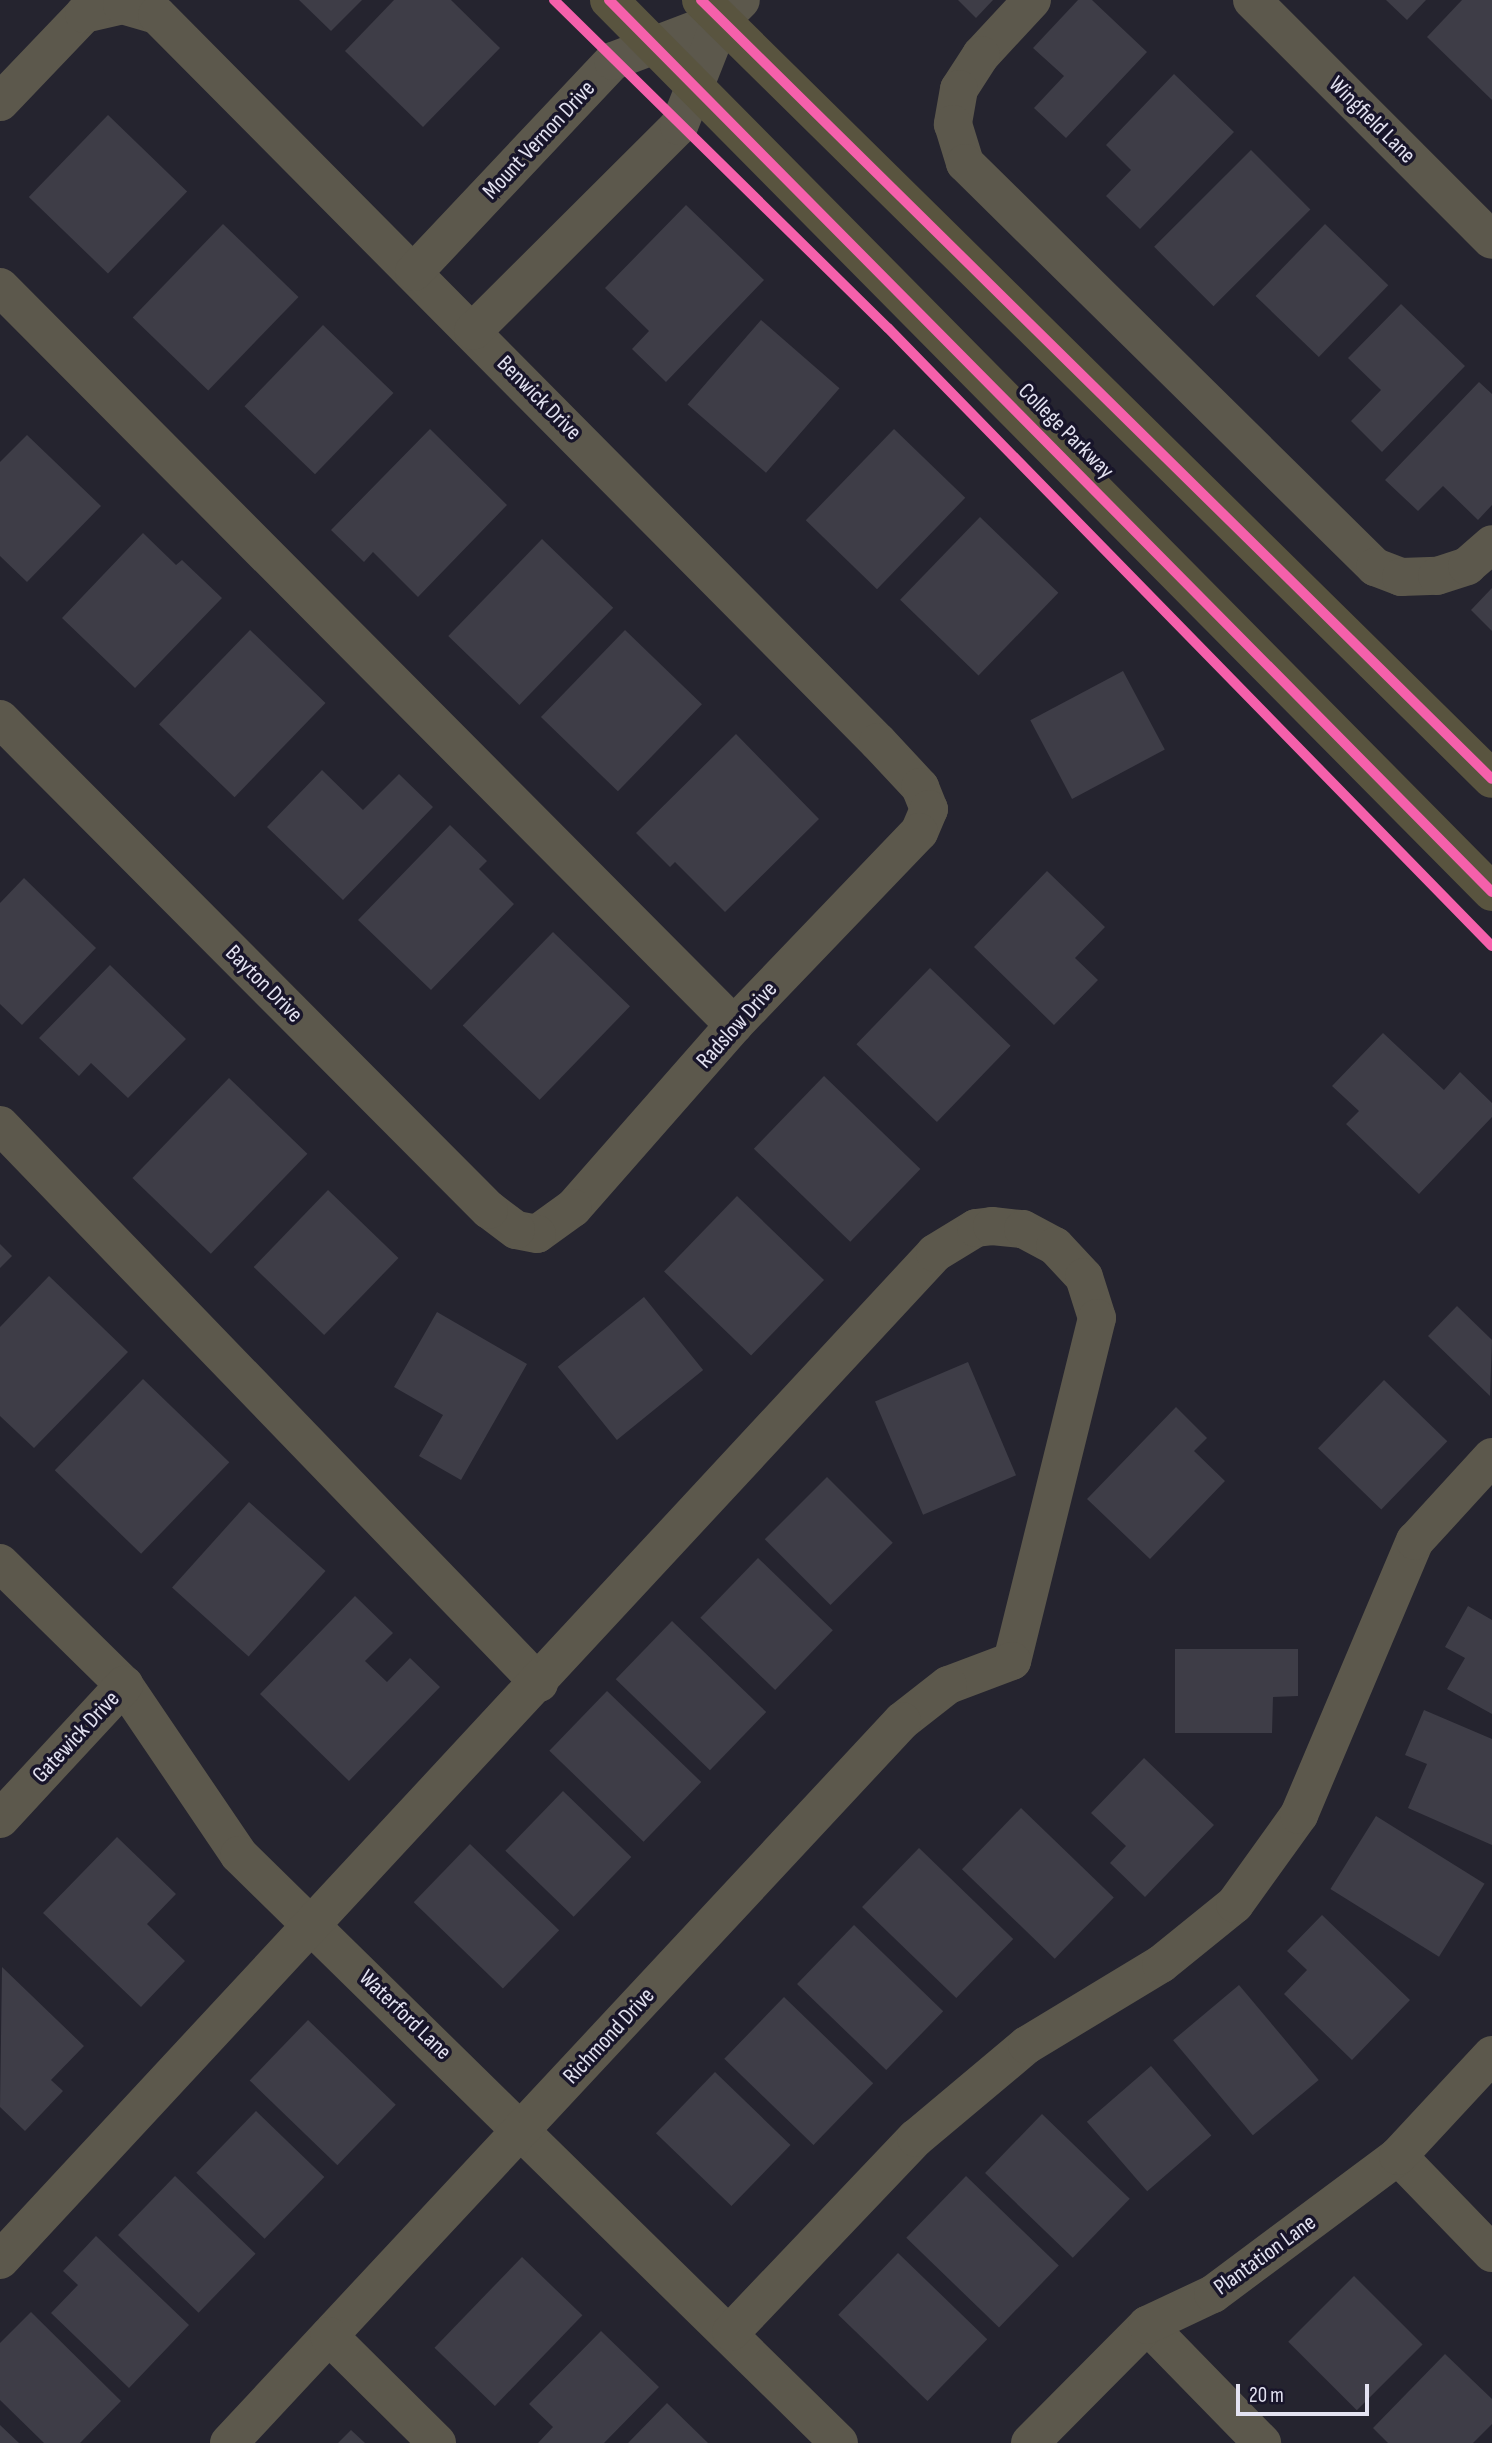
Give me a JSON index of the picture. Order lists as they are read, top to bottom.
{
  "streets": {
    "main road": ["College Parkway"],
    "street": [
      "Wingfield Lane",
      "Mount Vernon Drive",
      "Benwick Drive",
      "Bayton Drive",
      "Radslow Drive",
      "Gatewick Drive",
      "Waterford Lane",
      "Richmond Drive",
      "Plantation Lane"
    ]
  },
  "crossings": [
    ["Mount Vernon Drive", "Benwick Drive"],
    ["Mount Vernon Drive", "College Parkway"],
    ["Benwick Drive", "Radslow Drive"],
    ["Bayton Drive", "Radslow Drive"],
    ["Gatewick Drive", "Waterford Lane"],
    ["Waterford Lane", "Richmond Drive"]
  ],
  "scale_bar": "20 m"
}
